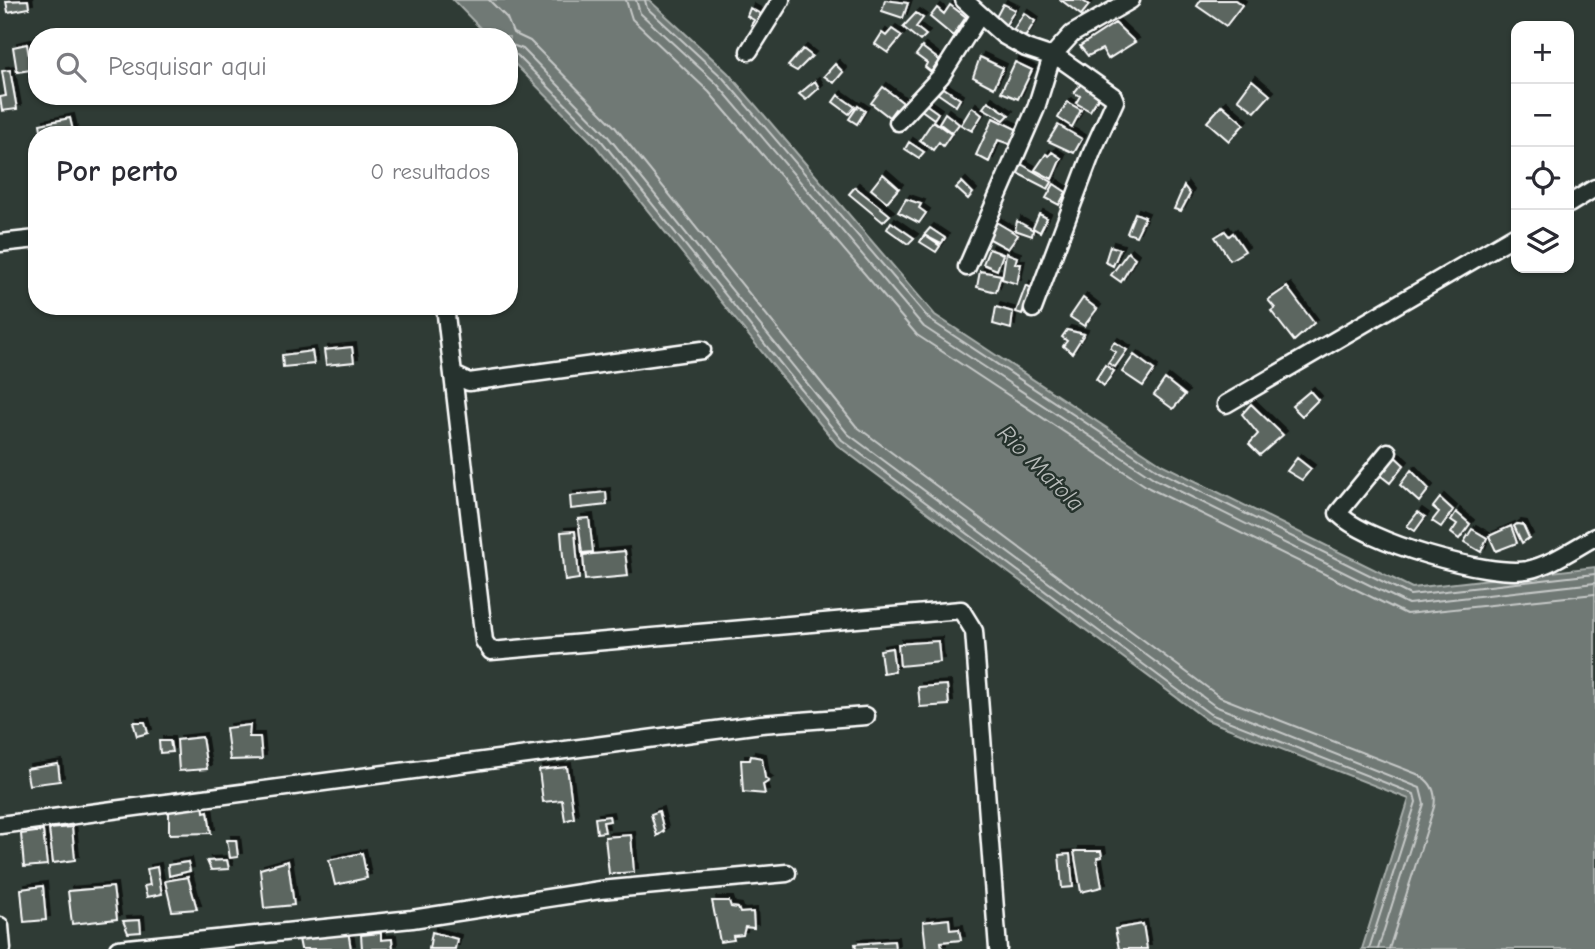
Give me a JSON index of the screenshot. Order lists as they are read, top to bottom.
{
  "water": ["Rio Matola"],
  "page": {
    "map_buttons": ["+", "−"],
    "search": "Pesquisar aqui",
    "heading": ["Por perto", "0 resultados"]
  }
}
